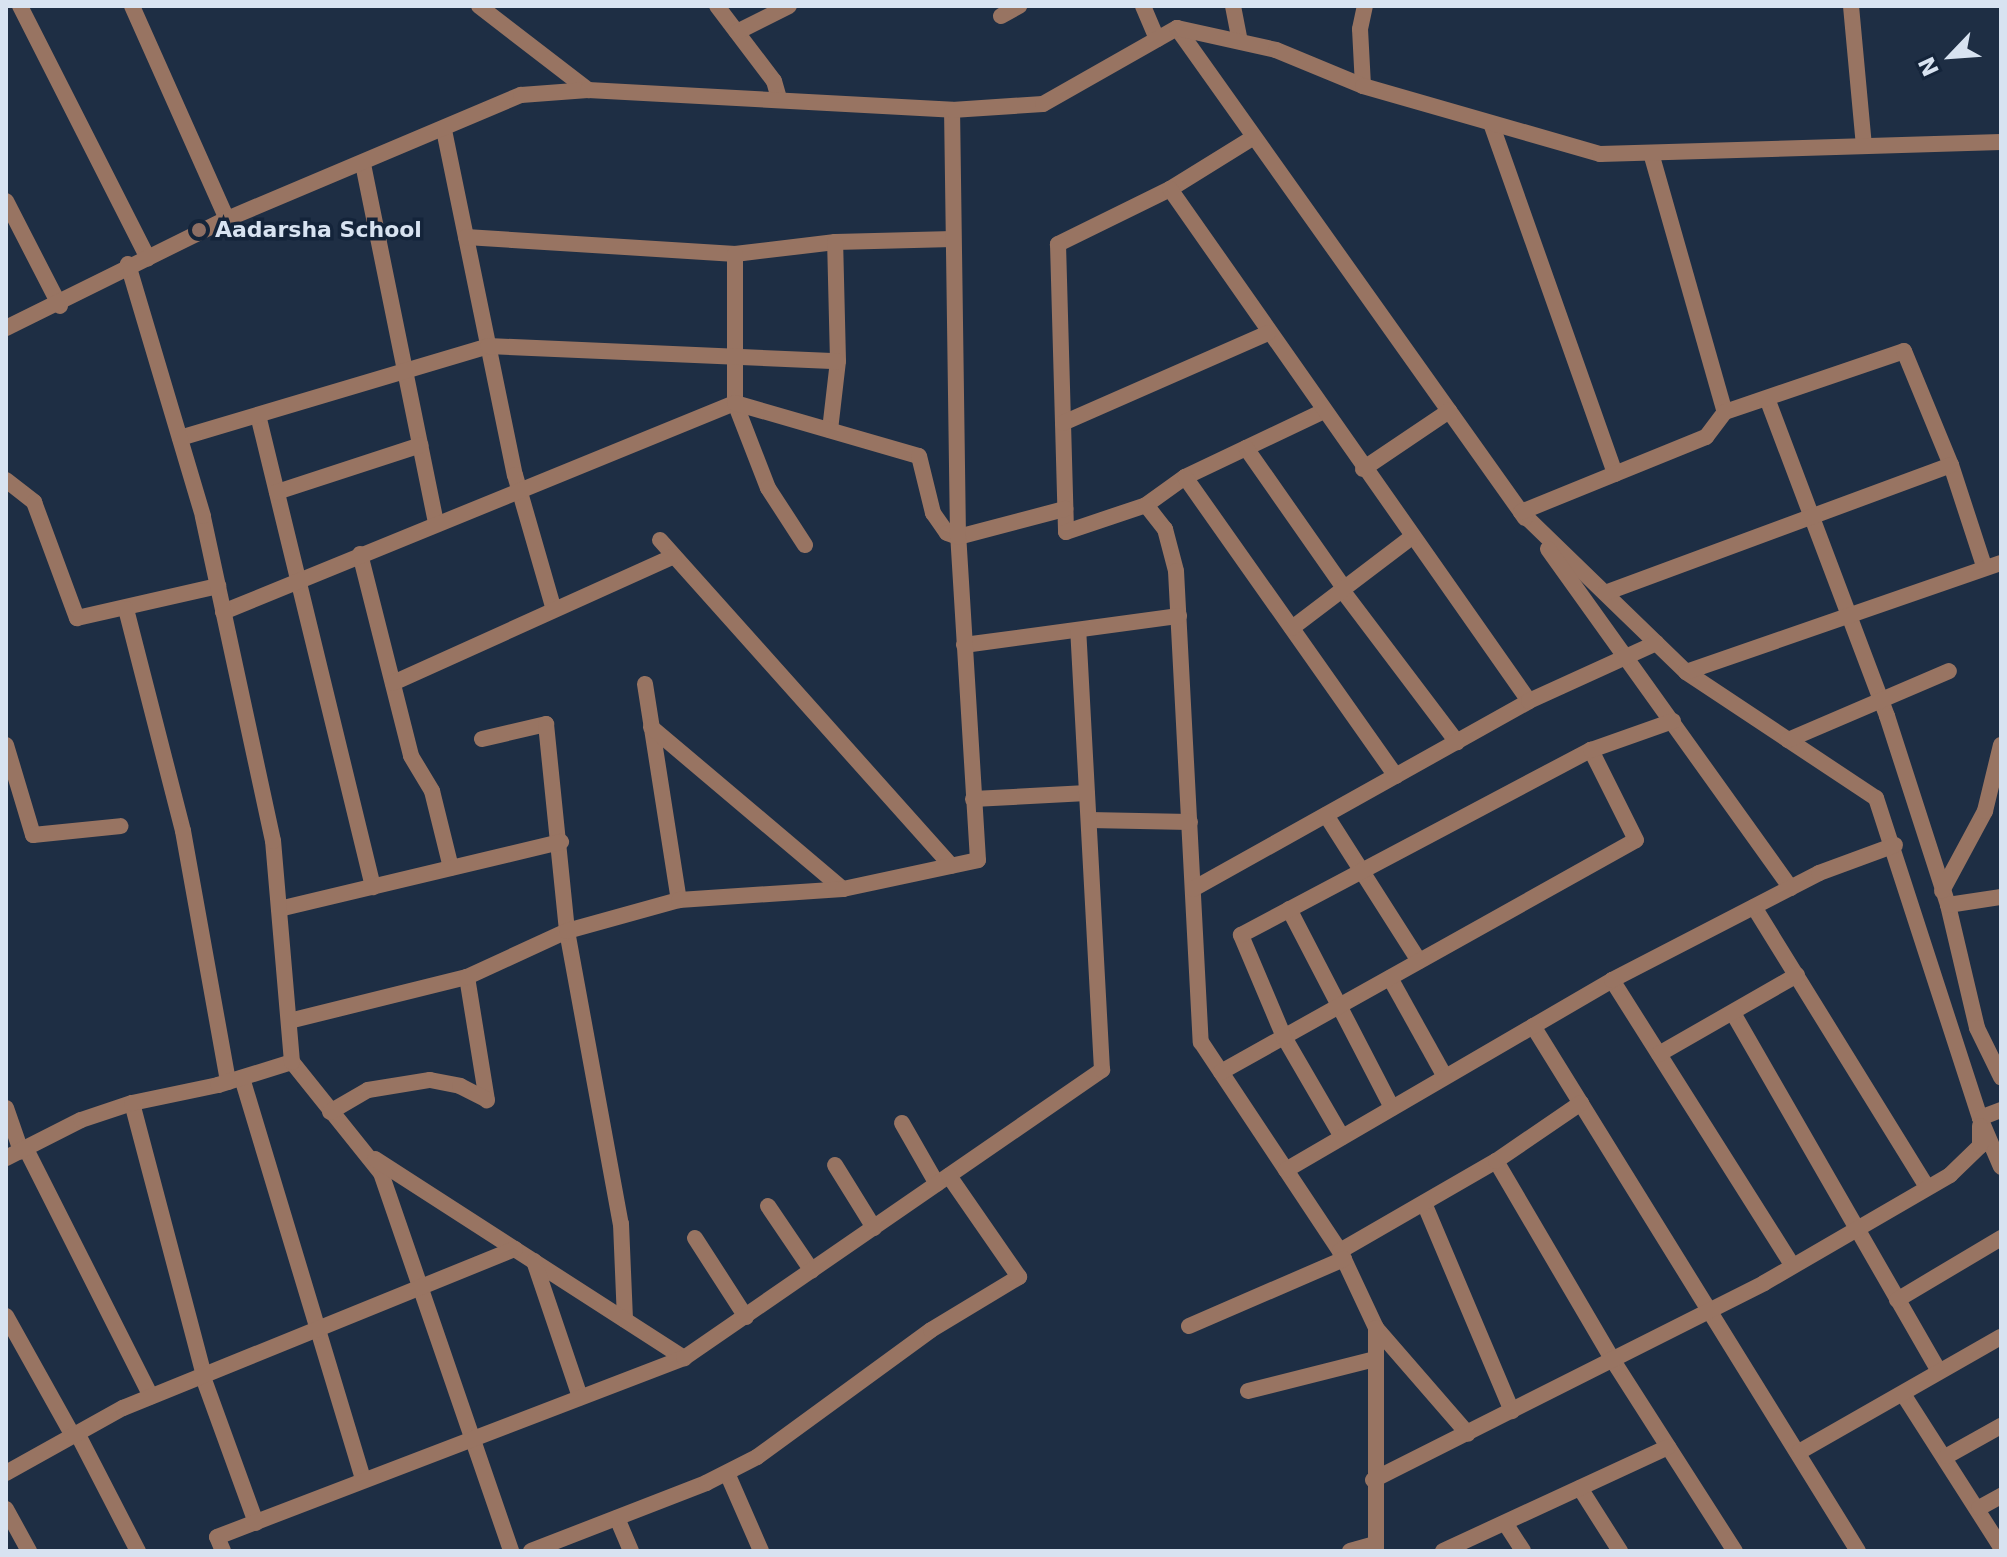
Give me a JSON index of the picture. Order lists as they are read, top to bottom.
{
  "places": ["Aadarsha School"],
  "north": "bottom left"
}
